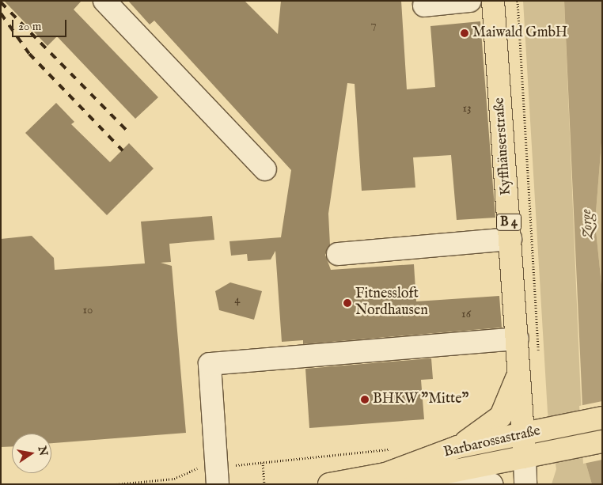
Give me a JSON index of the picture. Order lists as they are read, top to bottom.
{
  "streets": {
    "main road": ["Kyffhäuserstraße", "B 4", "Barbarossastraße"]
  },
  "crossings": [
    ["Kyffhäuserstraße", "B 4"],
    ["Kyffhäuserstraße", "Barbarossastraße"],
    ["B 4", "Barbarossastraße"]
  ],
  "water": ["Zorge"],
  "places": ["Maiwald GmbH", "Fitnessloft Nordhausen", "BHKW \"Mitte\""],
  "house_numbers": [
    "7",
    "13",
    "4",
    "10",
    "16"
  ],
  "scale_bar": "20 m",
  "north": "right"
}
